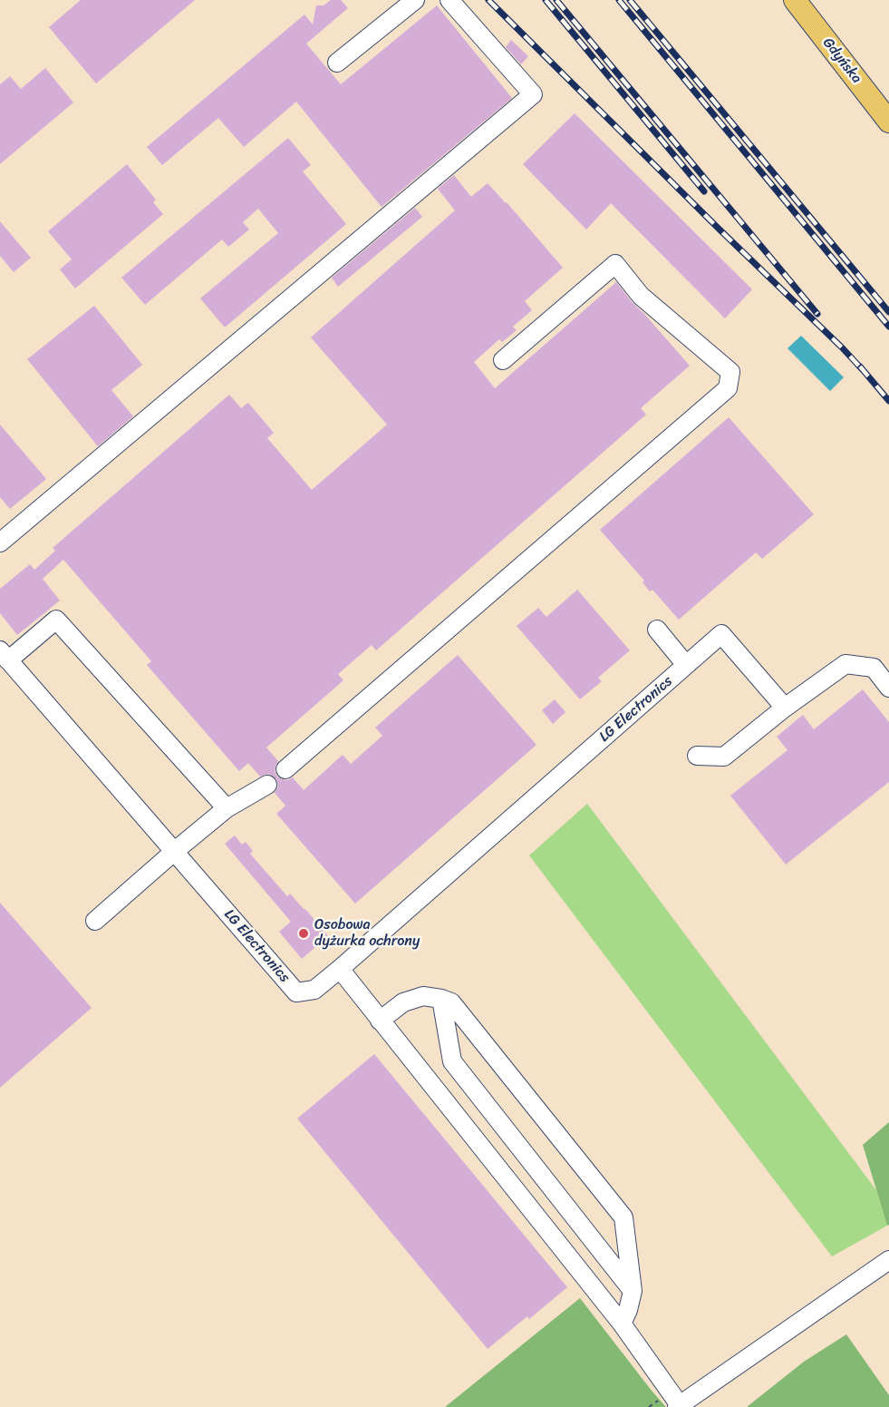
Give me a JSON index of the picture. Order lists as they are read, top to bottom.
{
  "streets": {
    "main road": ["Gdyńska"],
    "street": ["LG Electronics"]
  },
  "places": ["Osobowa dyżurka ochrony"]
}
